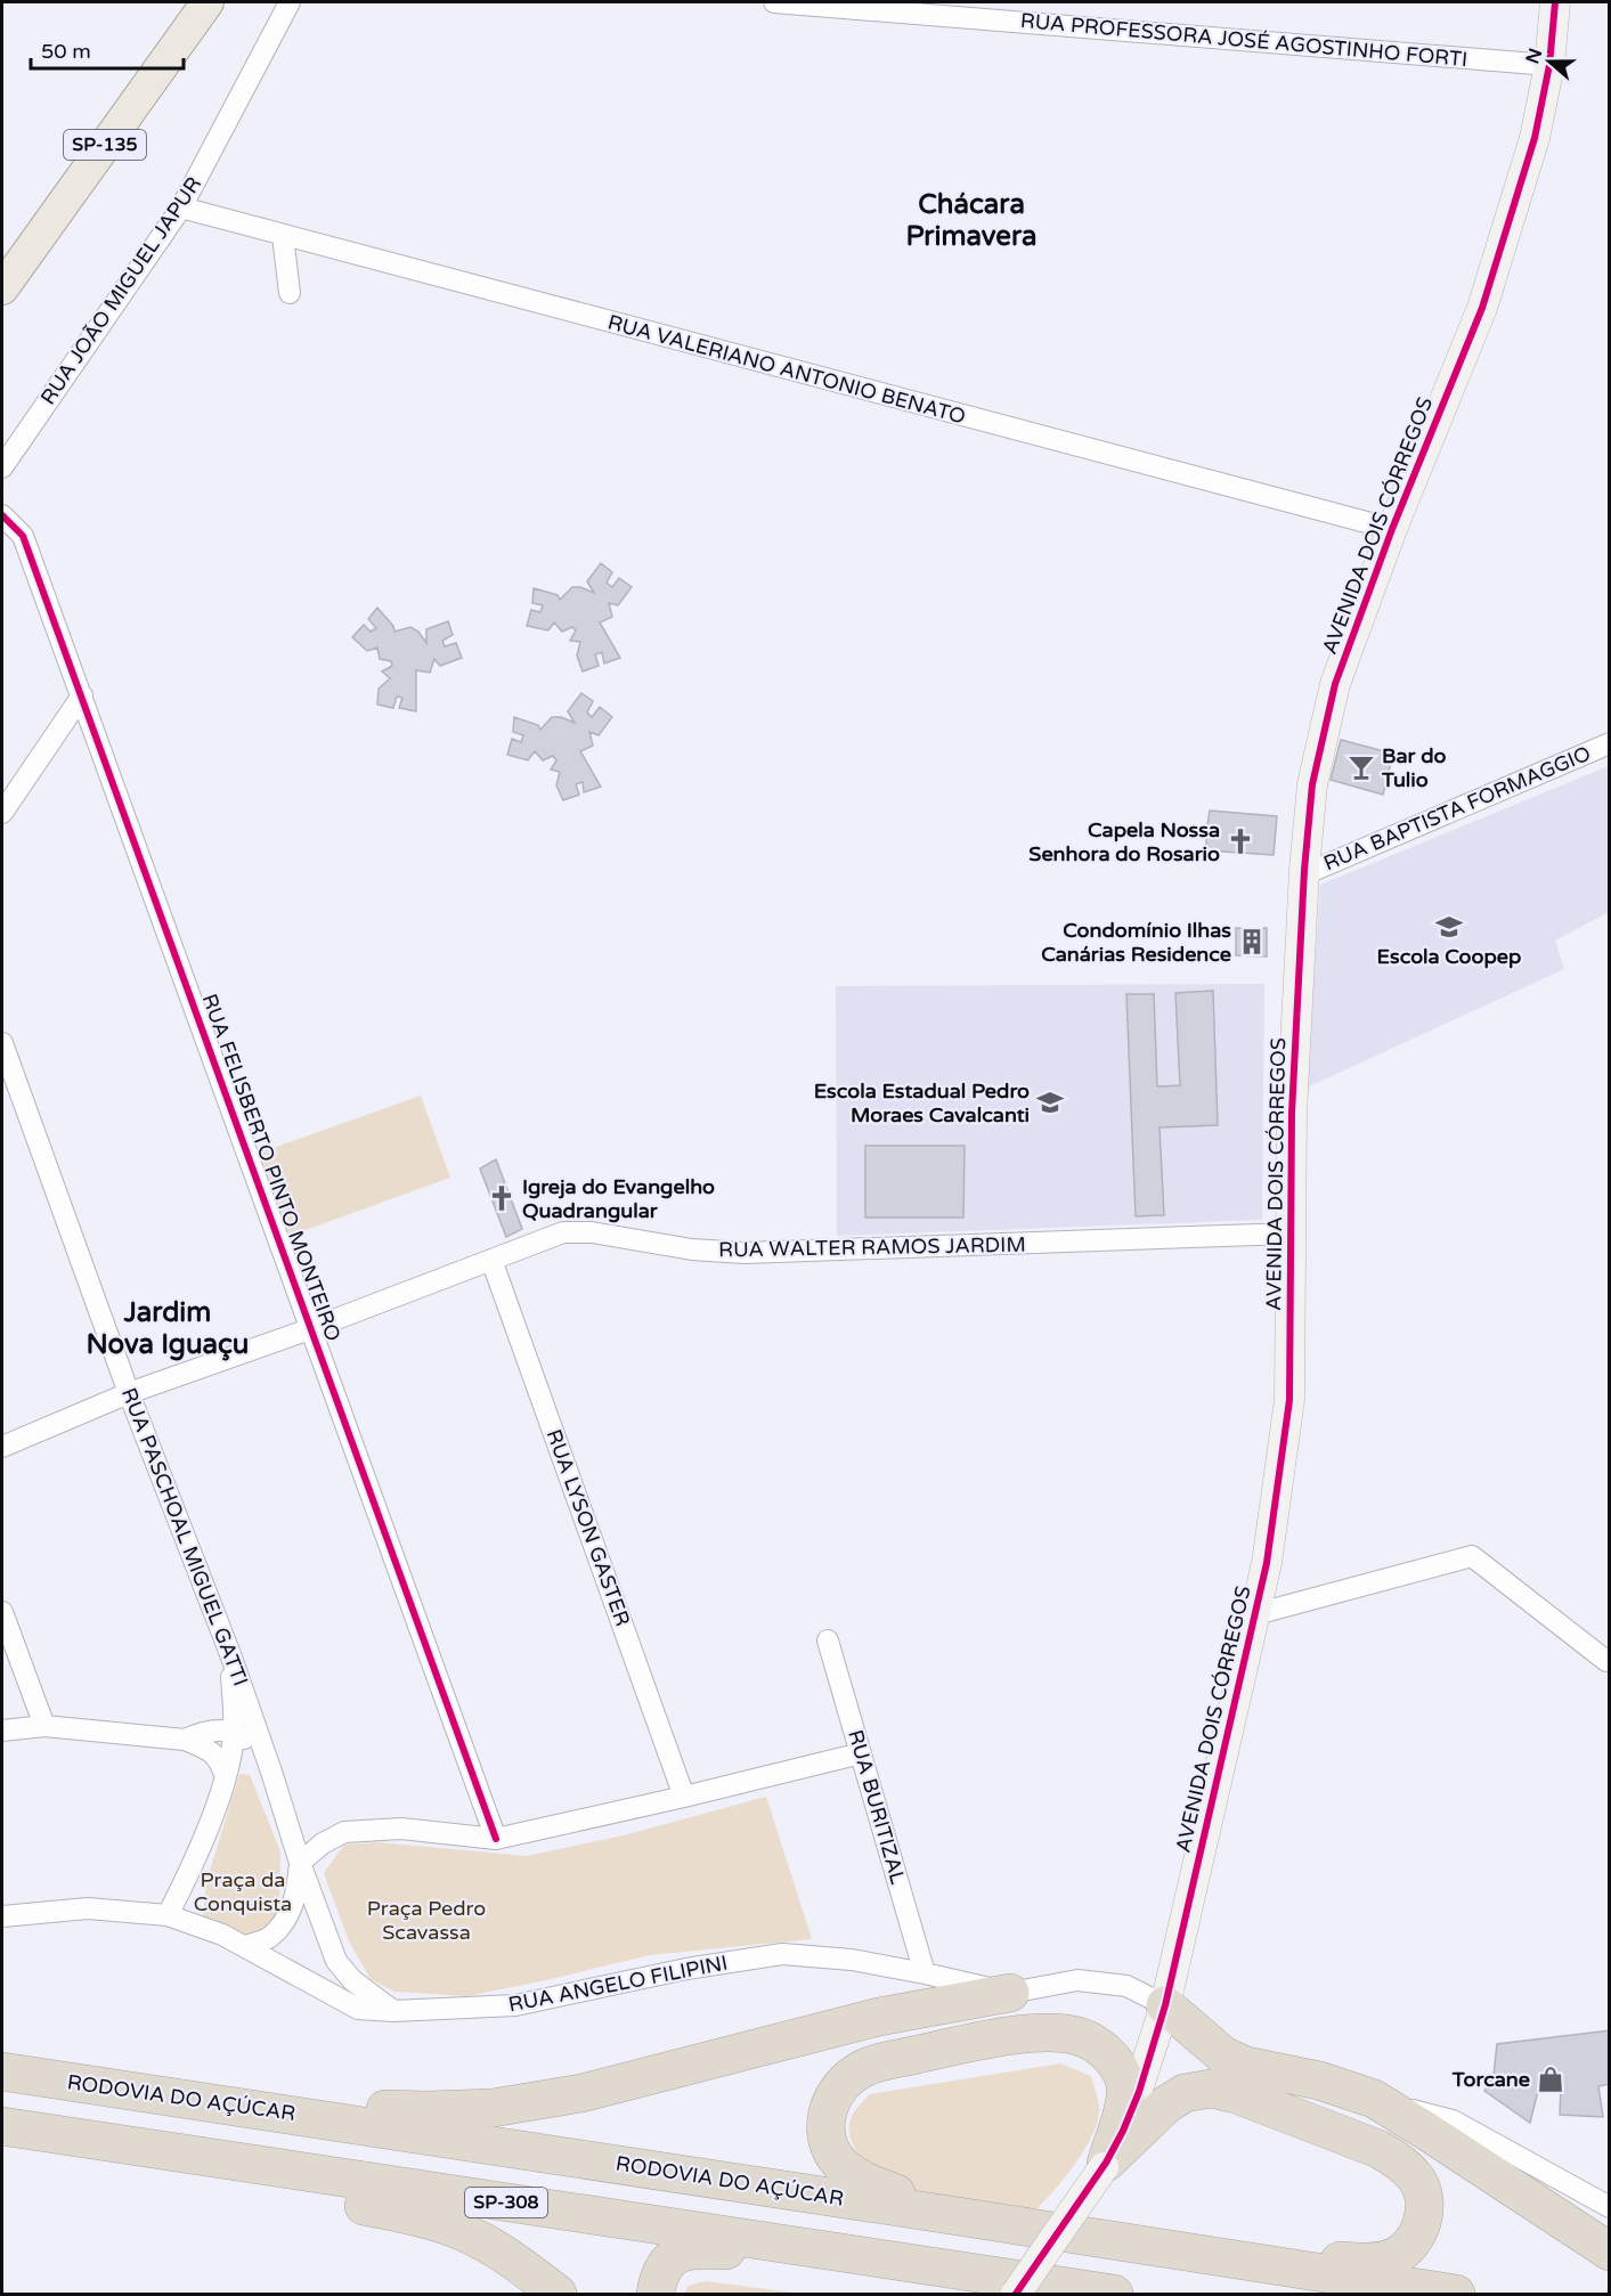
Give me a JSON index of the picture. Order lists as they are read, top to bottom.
{
  "streets": {
    "highway": ["RODOVIA DO AÇÚCAR", "SP-308"],
    "main road": ["SP-135"],
    "street": [
      "RUA PROFESSORA JOSÉ AGOSTINHO FORTI",
      "RUA JOÃO MIGUEL JAPUR",
      "RUA VALERIANO ANTONIO BENATO",
      "AVENIDA DOIS CÓRREGOS",
      "RUA BAPTISTA FORMAGGIO",
      "RUA FELISBERTO PINTO MONTEIRO",
      "RUA WALTER RAMOS JARDIM",
      "RUA LYSON GASTER",
      "RUA PASCHOAL MIGUEL GATTI",
      "RUA BURITIZAL",
      "RUA ANGELO FILIPINI"
    ]
  },
  "crossings": [
    ["RUA PROFESSORA JOSÉ AGOSTINHO FORTI", "AVENIDA DOIS CÓRREGOS"],
    ["RUA JOÃO MIGUEL JAPUR", "RUA VALERIANO ANTONIO BENATO"],
    ["RUA VALERIANO ANTONIO BENATO", "AVENIDA DOIS CÓRREGOS"],
    ["AVENIDA DOIS CÓRREGOS", "RUA BAPTISTA FORMAGGIO"],
    ["AVENIDA DOIS CÓRREGOS", "RUA WALTER RAMOS JARDIM"],
    ["AVENIDA DOIS CÓRREGOS", "RUA ANGELO FILIPINI"],
    ["RUA FELISBERTO PINTO MONTEIRO", "RUA WALTER RAMOS JARDIM"],
    ["RUA WALTER RAMOS JARDIM", "RUA LYSON GASTER"],
    ["RUA WALTER RAMOS JARDIM", "RUA PASCHOAL MIGUEL GATTI"],
    ["RUA PASCHOAL MIGUEL GATTI", "RUA ANGELO FILIPINI"],
    ["RUA BURITIZAL", "RUA ANGELO FILIPINI"]
  ],
  "districts": ["Chácara Primavera", "Jardim Nova Iguaçu"],
  "parks": ["Praça da Conquista", "Praça Pedro Scavassa"],
  "places": {
    "bar": ["Bar do Tulio"],
    "church": ["Capela Nossa Senhora do Rosario", "Igreja do Evangelho Quadrangular"],
    "school or university": ["Escola Coopep", "Escola Estadual Pedro Moraes Cavalcanti"],
    "building": ["Condomínio Ilhas Canárias Residence"],
    "shop": ["Torcane"]
  },
  "scale_bar": "50 m",
  "north": "left"
}
